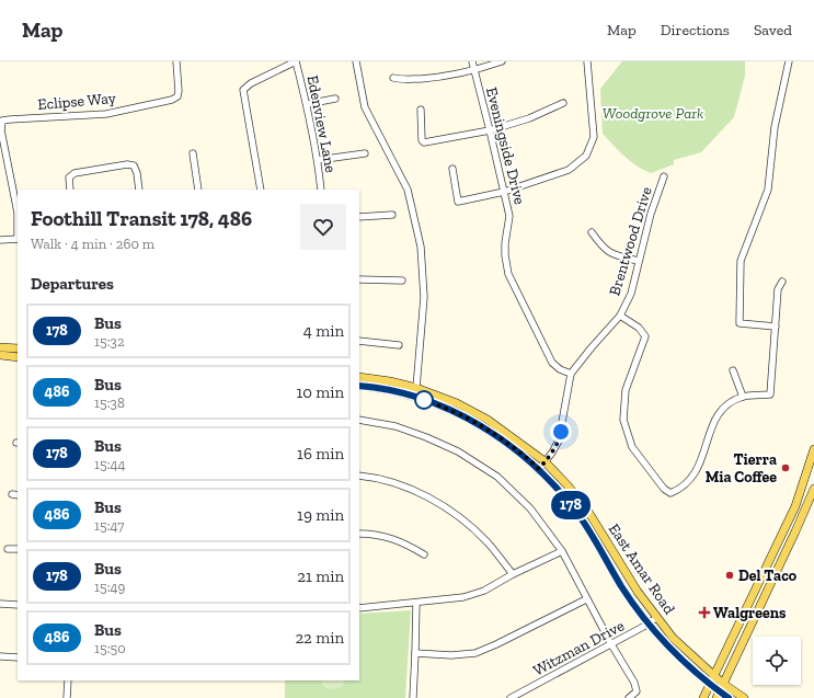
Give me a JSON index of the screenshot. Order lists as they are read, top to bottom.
{
  "streets": {
    "main road": ["East Amar Road"],
    "street": [
      "Eclipse Way",
      "Edenview Lane",
      "Eveningside Drive",
      "Brentwood Drive",
      "Witzman Drive"
    ]
  },
  "crossings": [
    ["Eveningside Drive", "Brentwood Drive"],
    ["East Amar Road", "Witzman Drive"]
  ],
  "parks": ["Woodgrove Park"],
  "places": {
    "other": ["Tierra Mia Coffee", "Del Taco"],
    "health": ["Walgreens"]
  },
  "lines": ["bus line 178"],
  "page": {
    "header": "Map",
    "nav": ["Map", "Directions", "Saved"],
    "on_map": "178",
    "heading": [
      ["Foothill Transit 178, 486", "Walk · 4 min · 260 m"],
      "Departures"
    ],
    "list": [
      {
        "mark": "178",
        "name": "Bus",
        "note": "15:32",
        "value": "4 min"
      },
      {
        "mark": "486",
        "name": "Bus",
        "note": "15:38",
        "value": "10 min"
      },
      {
        "mark": "178",
        "name": "Bus",
        "note": "15:44",
        "value": "16 min"
      },
      {
        "mark": "486",
        "name": "Bus",
        "note": "15:47",
        "value": "19 min"
      },
      {
        "mark": "178",
        "name": "Bus",
        "note": "15:49",
        "value": "21 min"
      },
      {
        "mark": "486",
        "name": "Bus",
        "note": "15:50",
        "value": "22 min"
      }
    ]
  }
}
